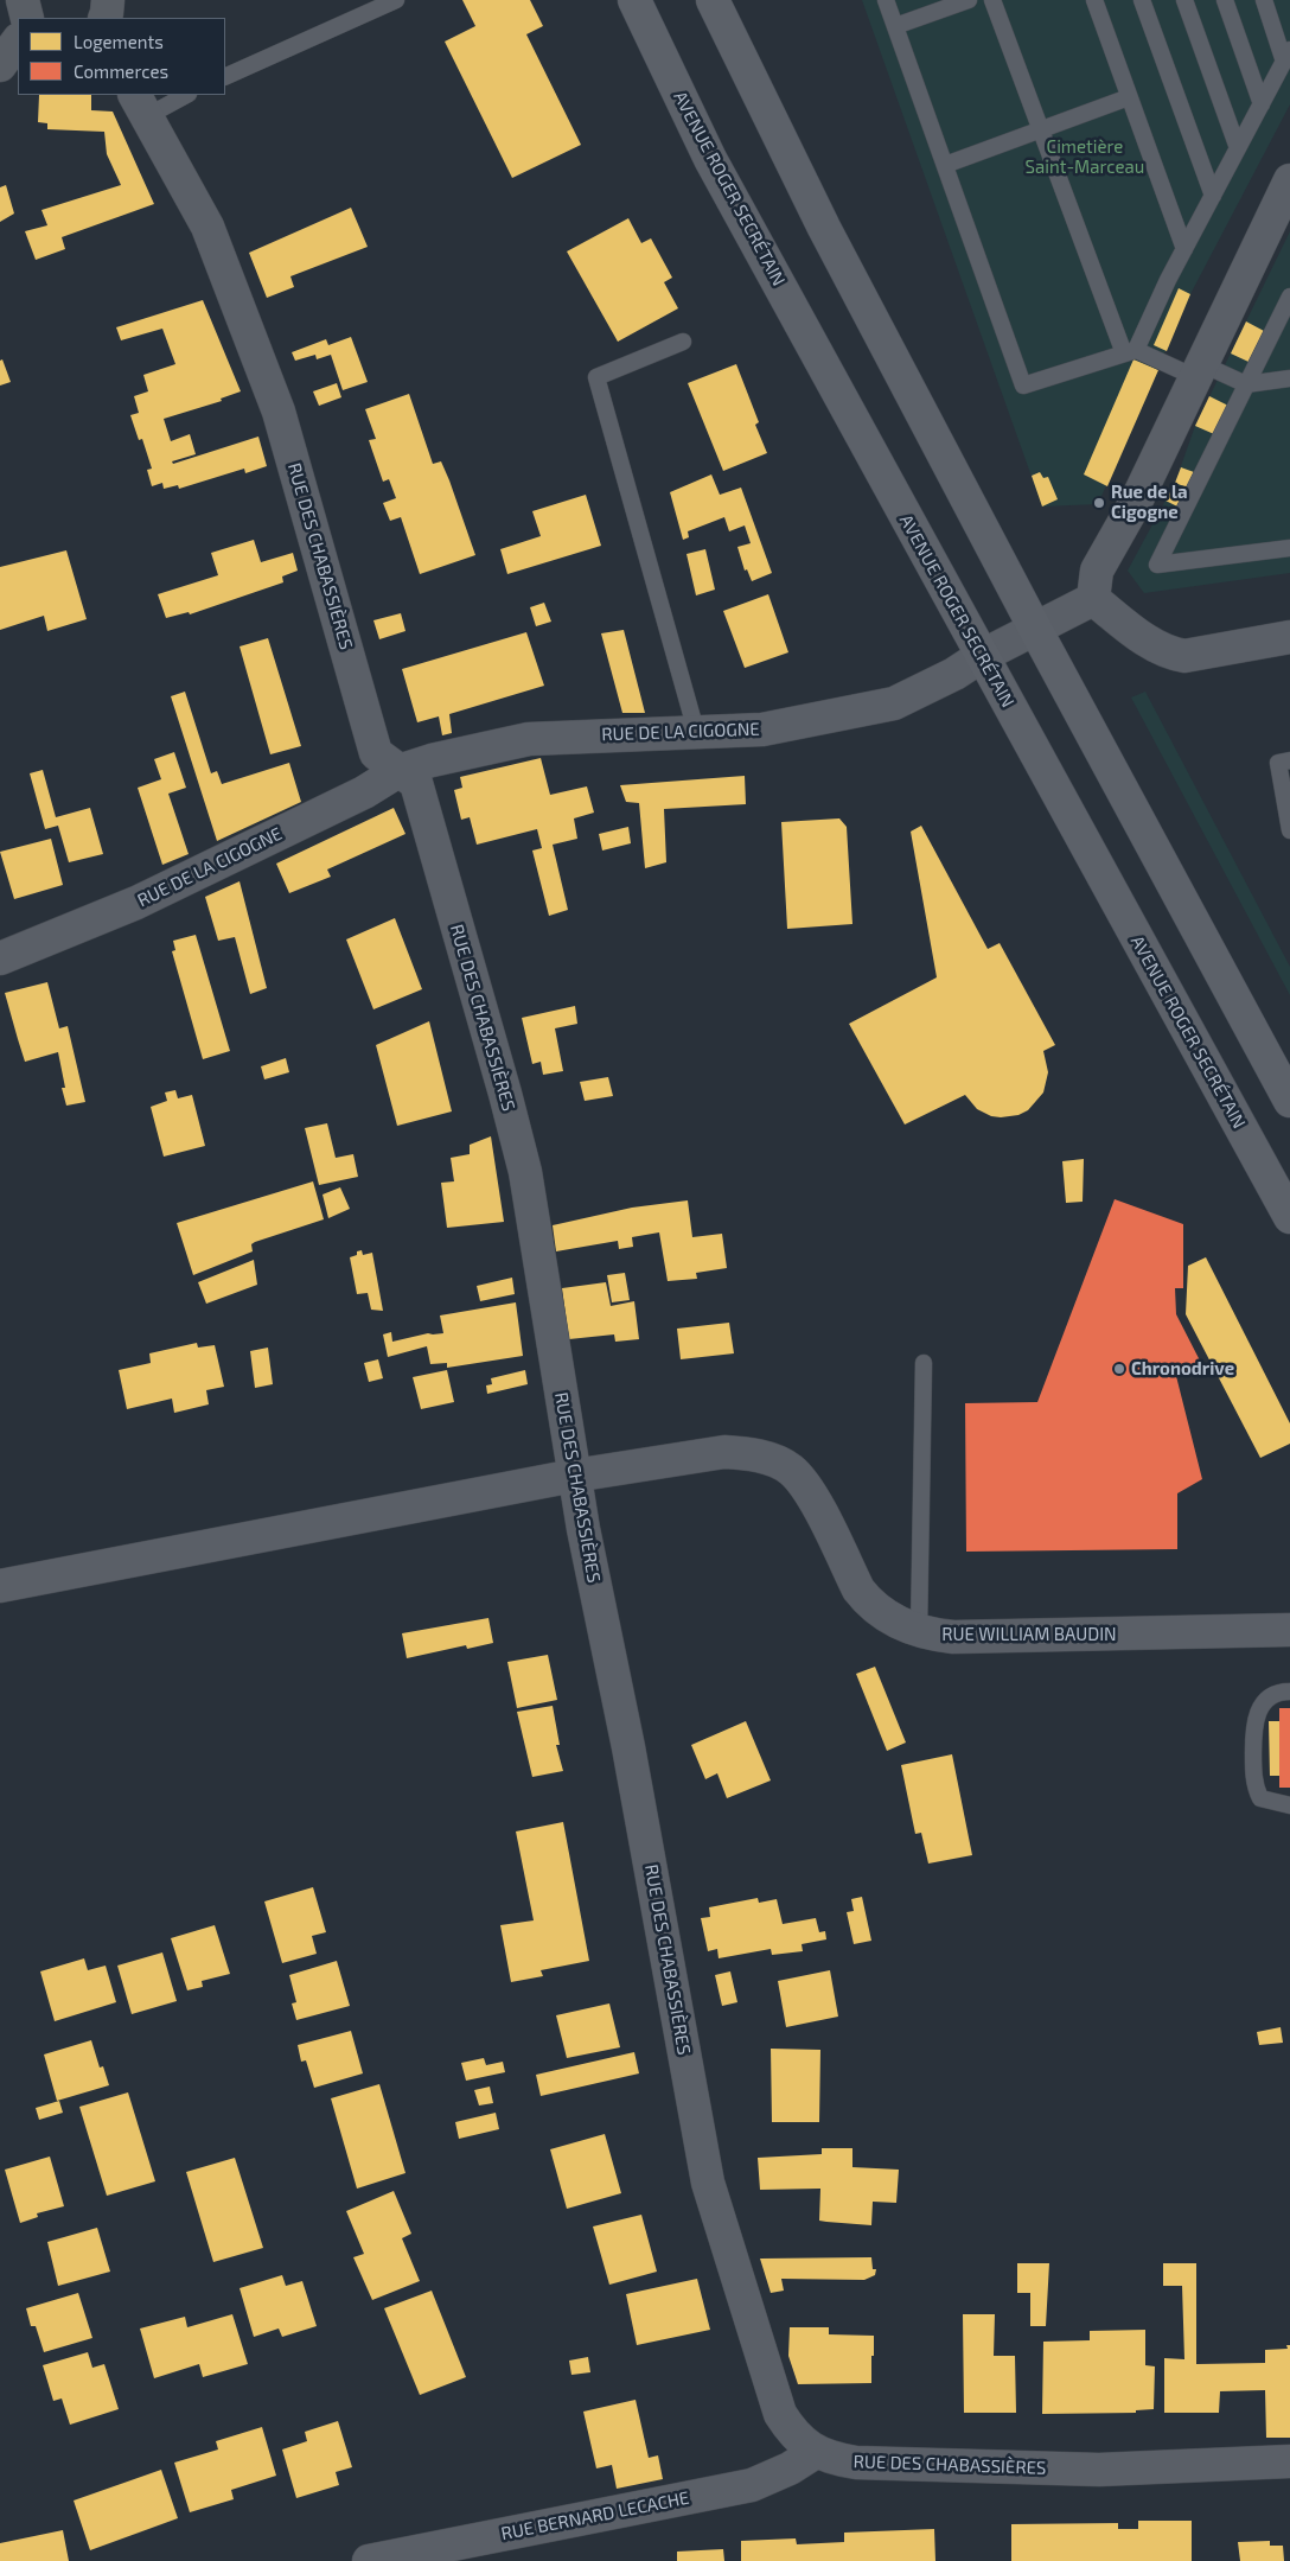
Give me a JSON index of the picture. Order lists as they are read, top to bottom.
{
  "streets": {
    "main road": ["AVENUE ROGER SECRÉTAIN"],
    "street": [
      "RUE DES CHABASSIÈRES",
      "RUE DE LA CIGOGNE",
      "RUE WILLIAM BAUDIN",
      "RUE BERNARD LECACHE"
    ]
  },
  "crossings": [
    ["AVENUE ROGER SECRÉTAIN", "RUE DE LA CIGOGNE"],
    ["RUE DES CHABASSIÈRES", "RUE DE LA CIGOGNE"],
    ["RUE DES CHABASSIÈRES", "RUE WILLIAM BAUDIN"],
    ["RUE DES CHABASSIÈRES", "RUE BERNARD LECACHE"]
  ],
  "parks": ["Cimetière Saint-Marceau"],
  "places": ["Rue de la Cigogne", "Chronodrive"],
  "legend": ["Logements", "Commerces"]
}
